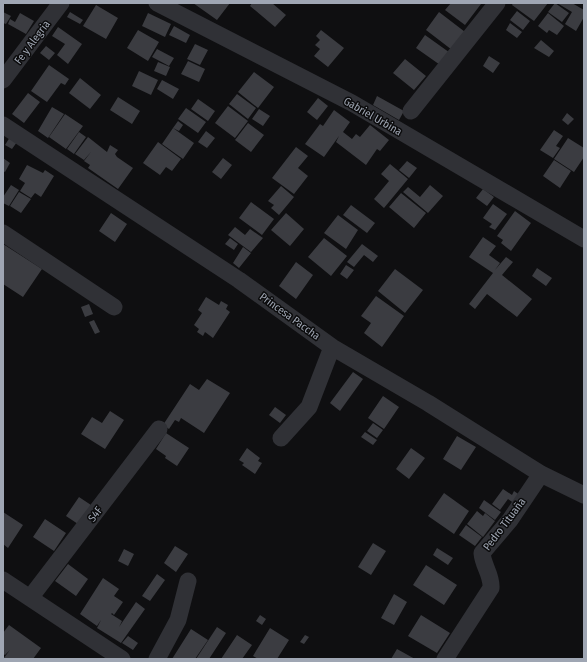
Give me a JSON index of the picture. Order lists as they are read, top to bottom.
{
  "streets": {
    "street": [
      "Fe y Alegria",
      "Gabriel Urbina",
      "Princesa Paccha",
      "S4F",
      "Pedro Tituaña"
    ]
  },
  "crossings": [
    ["Princesa Paccha", "Pedro Tituaña"]
  ]
}
